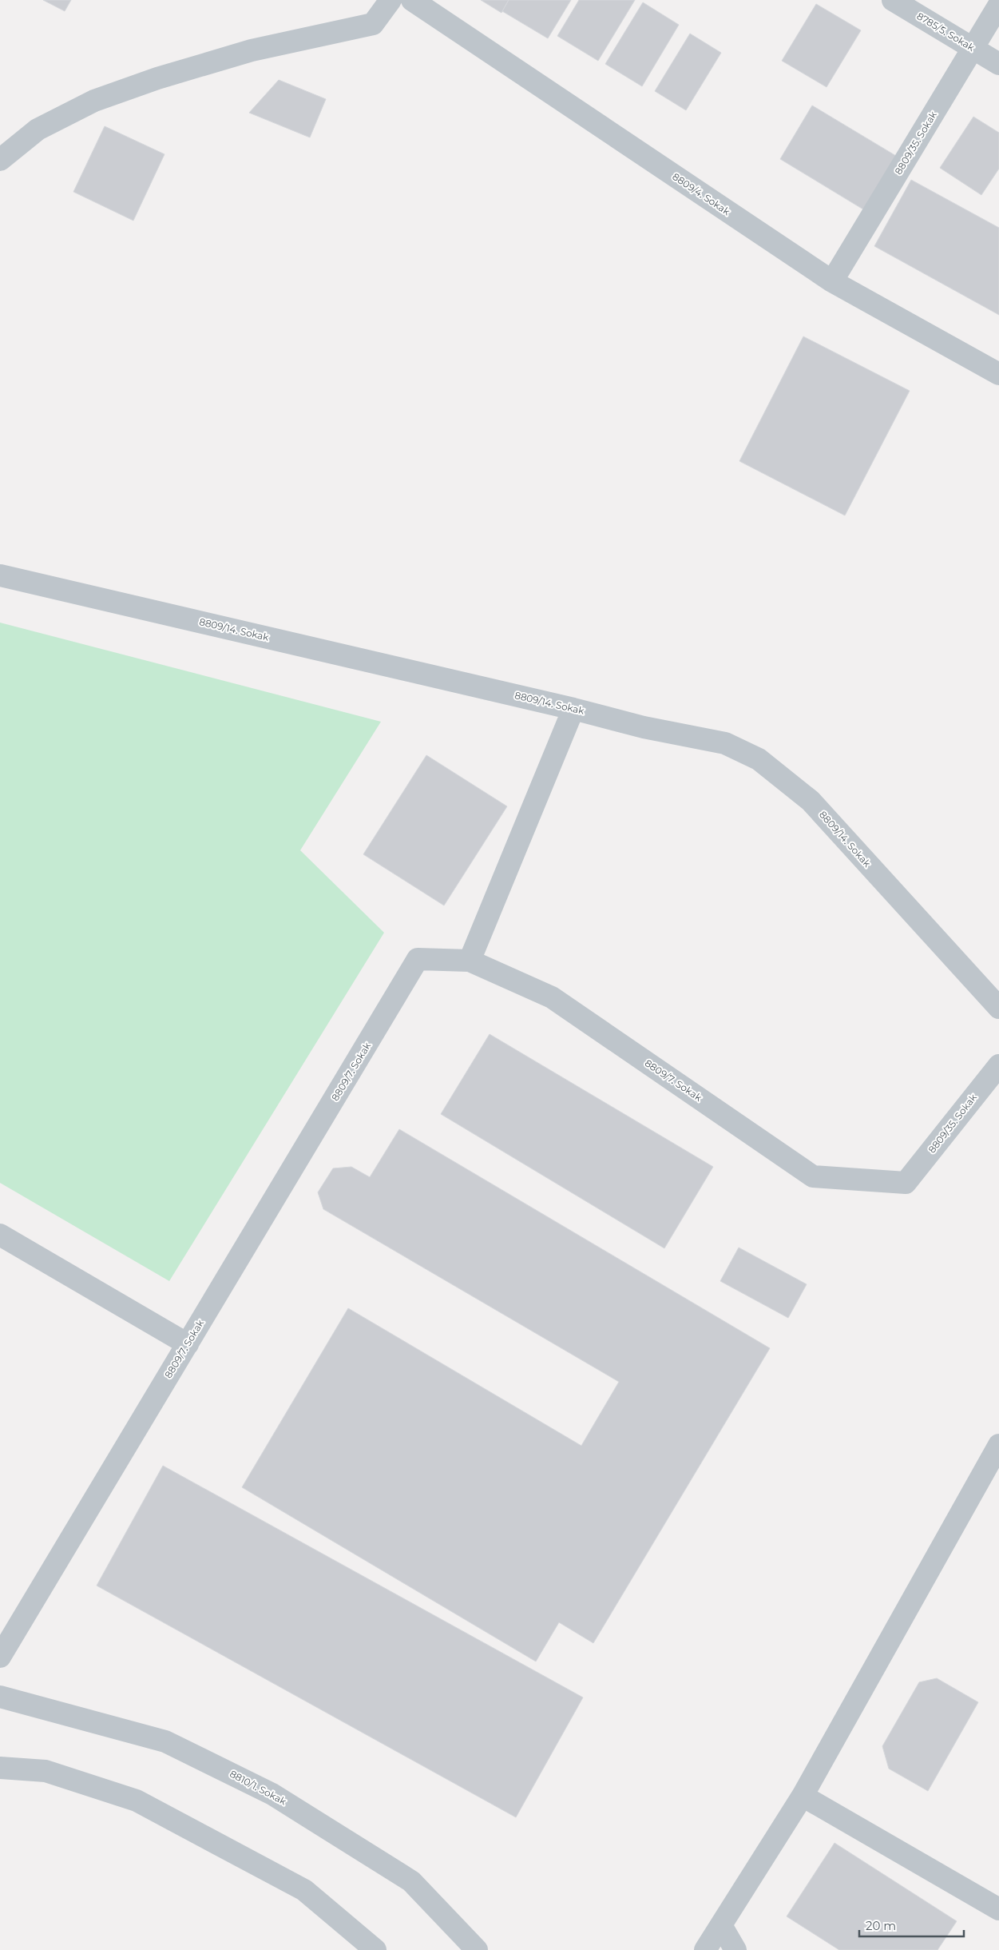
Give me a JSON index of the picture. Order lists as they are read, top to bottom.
{
  "streets": {
    "street": [
      "8785/5. Sokak",
      "8809/35. Sokak",
      "8809/4. Sokak",
      "8809/14. Sokak",
      "8809/7. Sokak",
      "8810/1. Sokak"
    ]
  },
  "crossings": [
    ["8785/5. Sokak", "8809/35. Sokak"],
    ["8809/35. Sokak", "8809/4. Sokak"],
    ["8809/35. Sokak", "8809/7. Sokak"]
  ],
  "scale_bar": "20 m"
}
